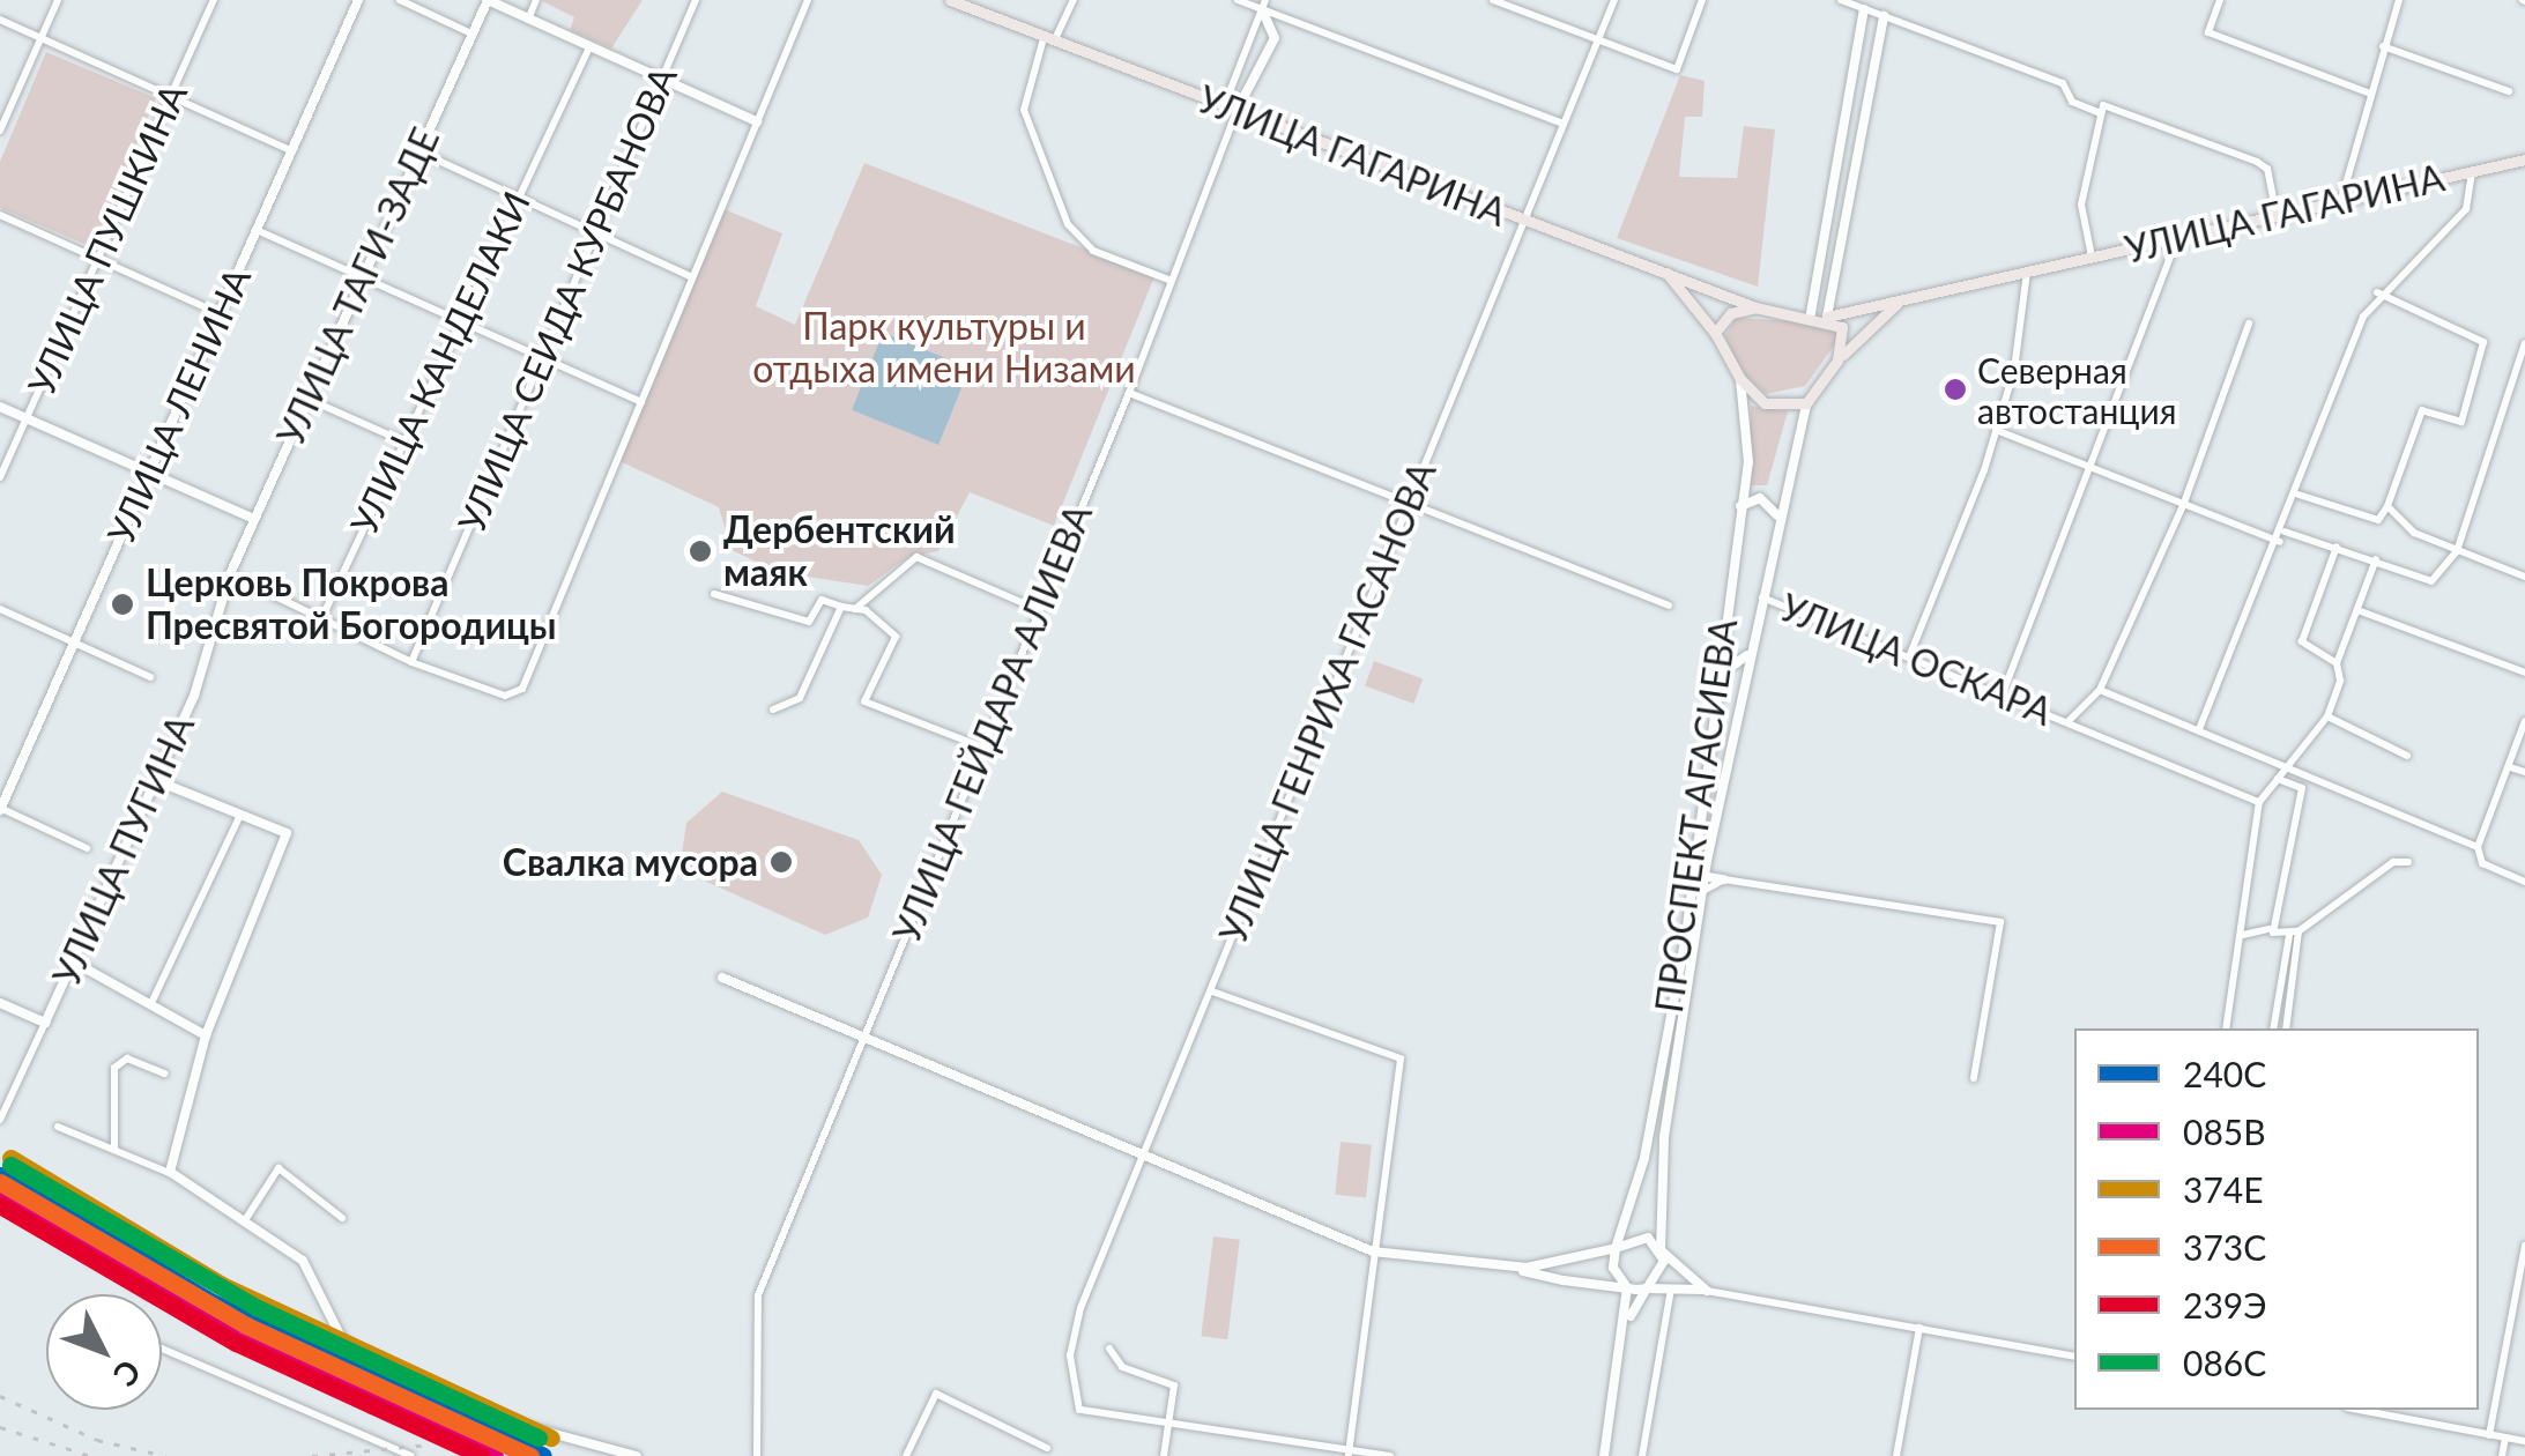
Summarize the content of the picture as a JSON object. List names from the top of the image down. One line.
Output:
{"streets":{"main road":["УЛИЦА ГАГАРИНА"],"street":["УЛИЦА ПУШКИНА","УЛИЦА ТАГИ-ЗАДЕ","УЛИЦА СЕИДА КУРБАНОВА","УЛИЦА КАНДЕЛАКИ","УЛИЦА ЛЕНИНА","УЛИЦА ОСКАРА","УЛИЦА ГЕНРИХА ГАСАНОВА","УЛИЦА ГЕЙДАРА АЛИЕВА","ПРОСПЕКТ АГАСИЕВА","УЛИЦА ПУГИНА"]},"crossings":[["УЛИЦА ГАГАРИНА","УЛИЦА ГЕНРИХА ГАСАНОВА"],["УЛИЦА ГАГАРИНА","УЛИЦА ГЕЙДАРА АЛИЕВА"],["УЛИЦА ГАГАРИНА","ПРОСПЕКТ АГАСИЕВА"],["УЛИЦА ТАГИ-ЗАДЕ","УЛИЦА ПУГИНА"],["УЛИЦА ОСКАРА","ПРОСПЕКТ АГАСИЕВА"]],"parks":["Парк культуры и отдыха имени Низами"],"places":["Северная автостанция","Дербентский маяк","Церковь Покрова Пресвятой Богородицы","Свалка мусора"],"lines":["transit line 374Е","transit line 086С","transit line 240С","transit line 373C","transit line 085В","transit line 239Э"],"legend":["240С","085В","374Е","373C","239Э","086С"],"north":"bottom right"}
